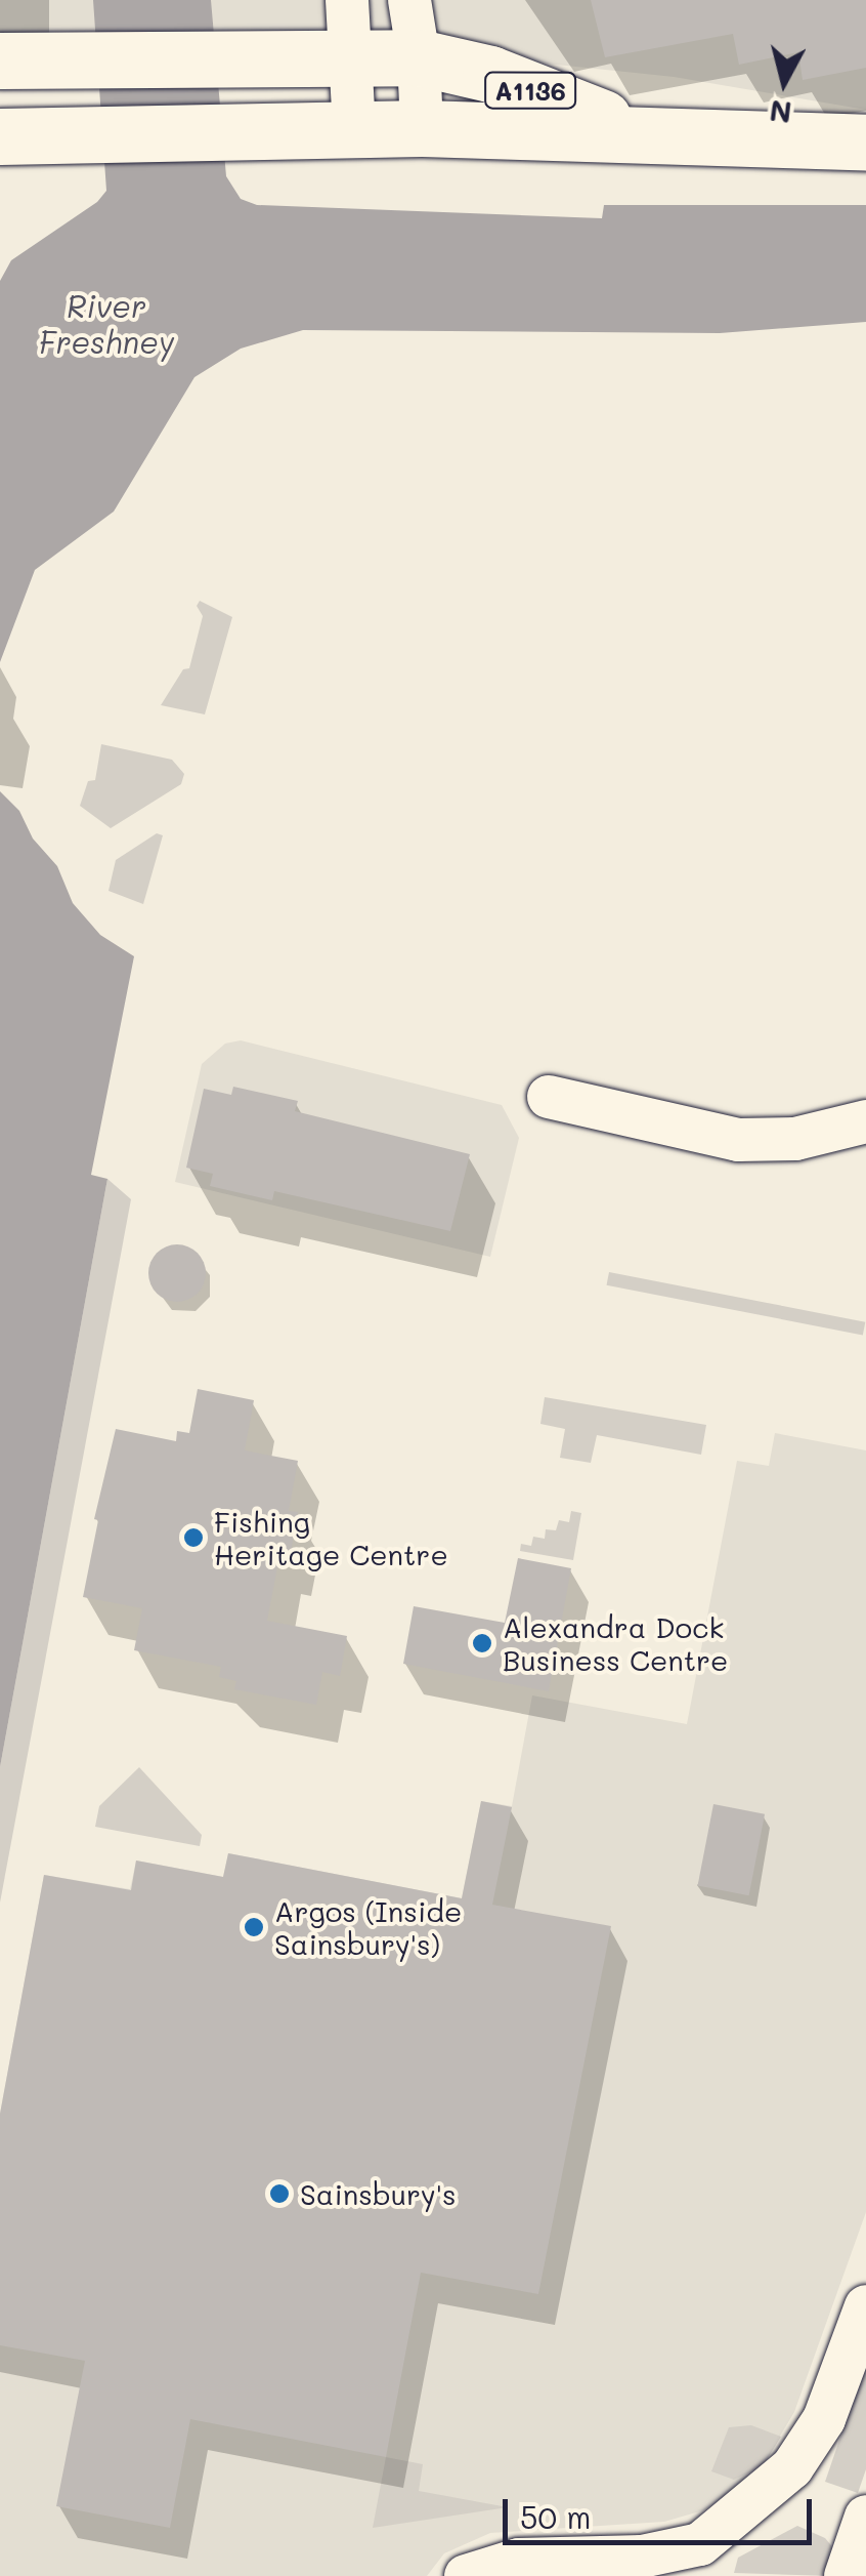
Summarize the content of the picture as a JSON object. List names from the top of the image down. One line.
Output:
{"streets":{"main road":["A1136"]},"water":["River Freshney"],"places":["Fishing Heritage Centre","Alexandra Dock Business Centre","Argos (Inside Sainsbury's)","Sainsbury's"],"scale_bar":"50 m","north":"bottom"}
